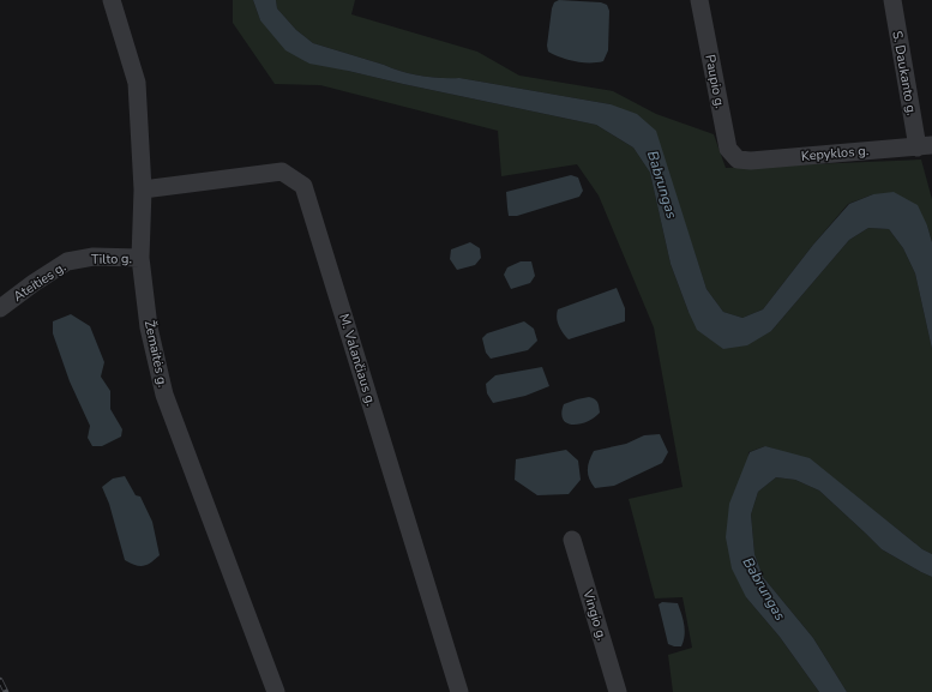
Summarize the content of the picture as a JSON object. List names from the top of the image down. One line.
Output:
{"streets":{"street":["S. Daukanto g.","Paupio g.","Kepyklos g.","Tilto g.","Ateities g.","Žemaitės g.","M. Valančiaus g.","Vingio g."]},"crossings":[["S. Daukanto g.","Kepyklos g."],["Paupio g.","Kepyklos g."],["Tilto g.","Ateities g."],["Tilto g.","Žemaitės g."],["Žemaitės g.","M. Valančiaus g."]],"water":["Babrungas"]}
